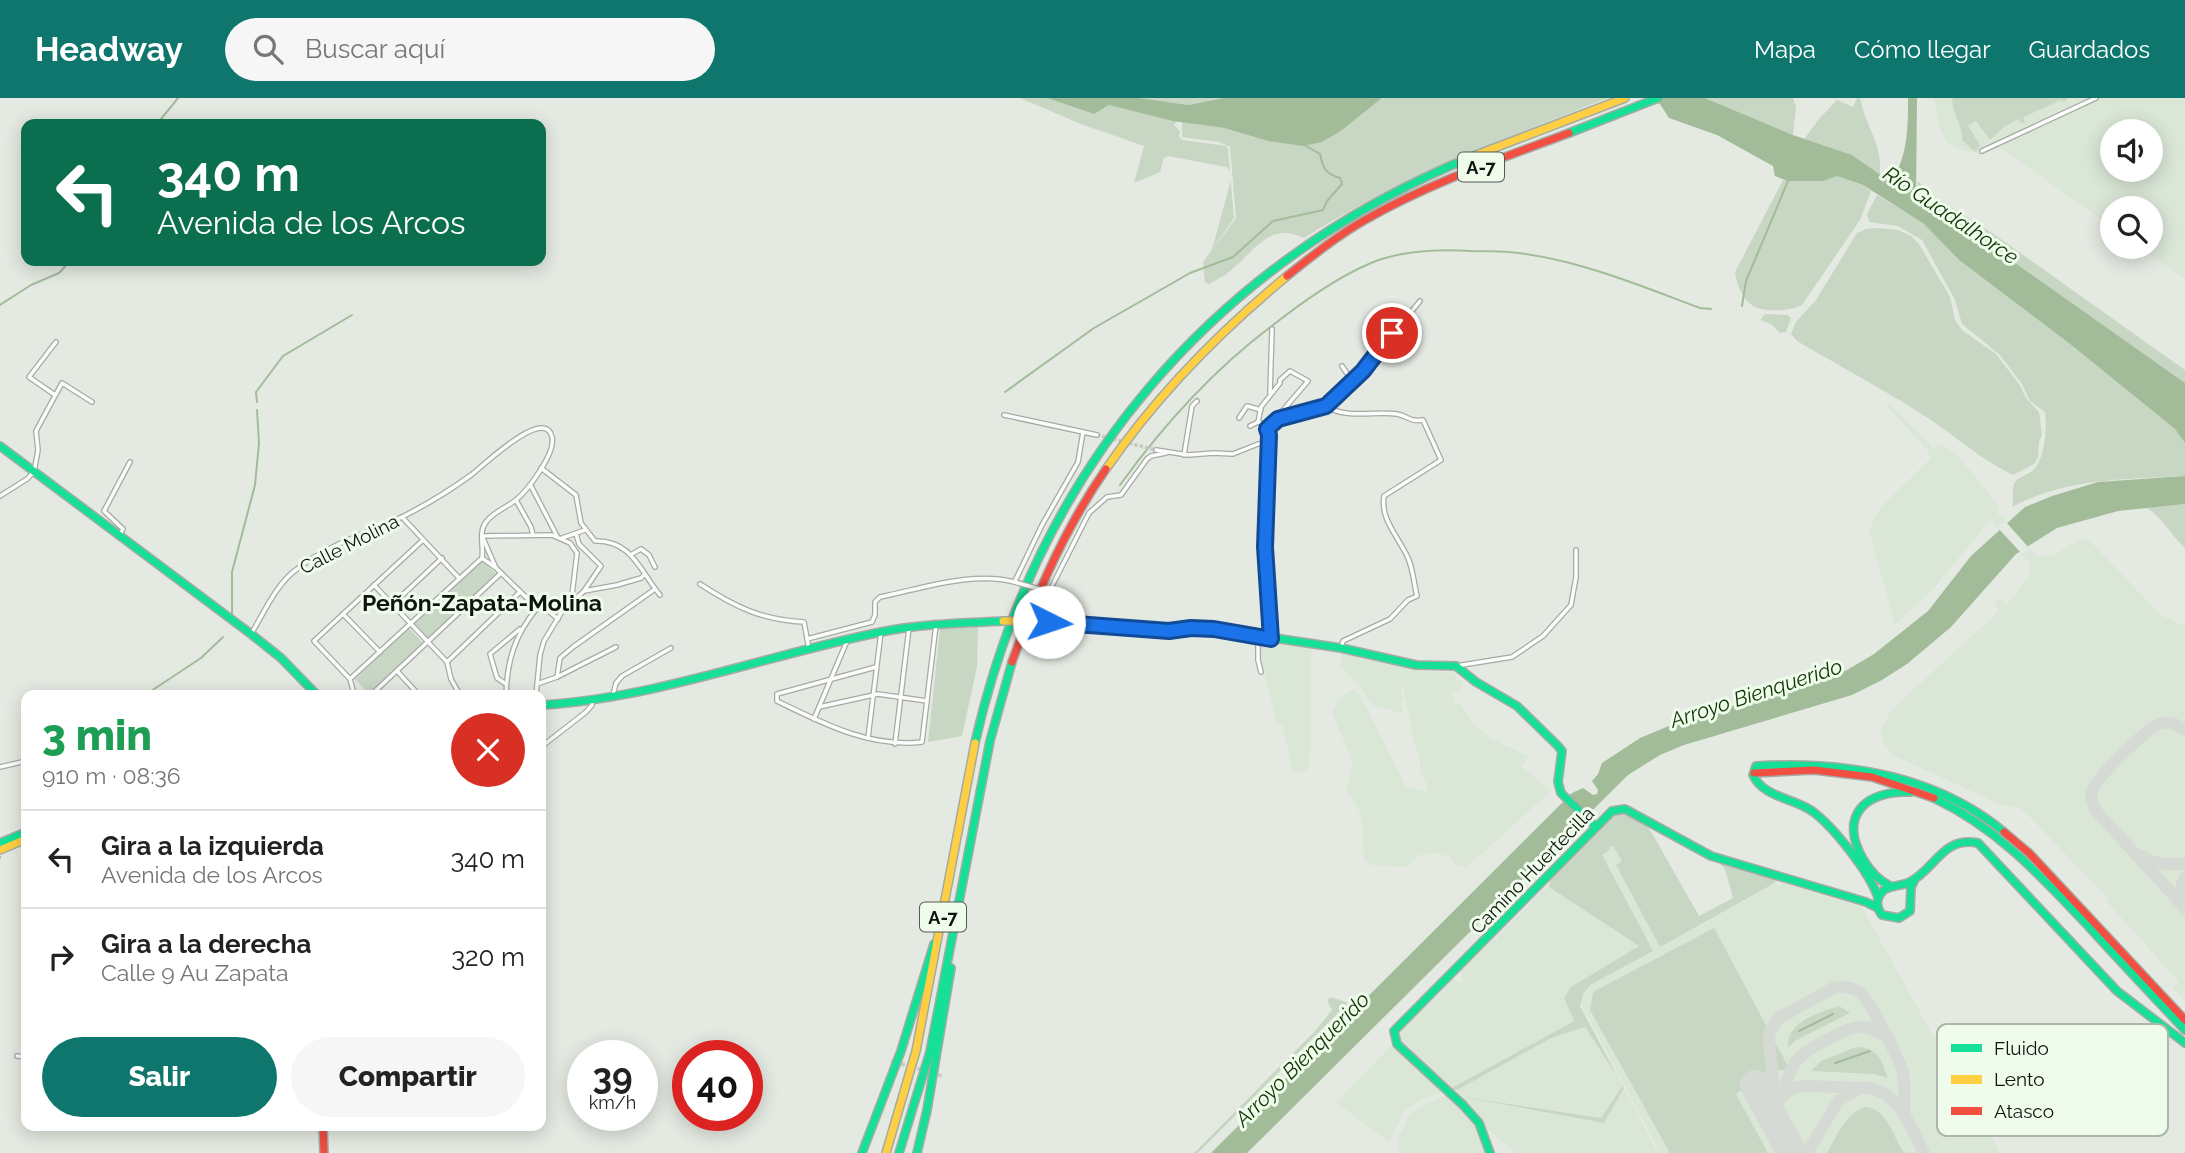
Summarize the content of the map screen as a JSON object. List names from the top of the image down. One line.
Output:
{"streets":{"main road":["A-7","Camino Huertecilla"],"street":["Calle Molina"]},"districts":["Peñón-Zapata-Molina"],"water":["Río Guadalhorce","Arroyo Bienquerido"],"legend":["Fluido","Lento","Atasco"],"page":{"header":"Headway","search":"Buscar aquí","nav":["Mapa","Cómo llegar","Guardados"],"turn":["340 m","Avenida de los Arcos"],"heading":["3 min","910 m · 08:36"],"list":[{"name":"Gira a la izquierda","note":"Avenida de los Arcos","value":"340 m"},{"name":"Gira a la derecha","note":"Calle 9 Au Zapata","value":"320 m"}],"buttons":["Salir","Compartir"],"speed":"39 km/h","limit":"40"}}
